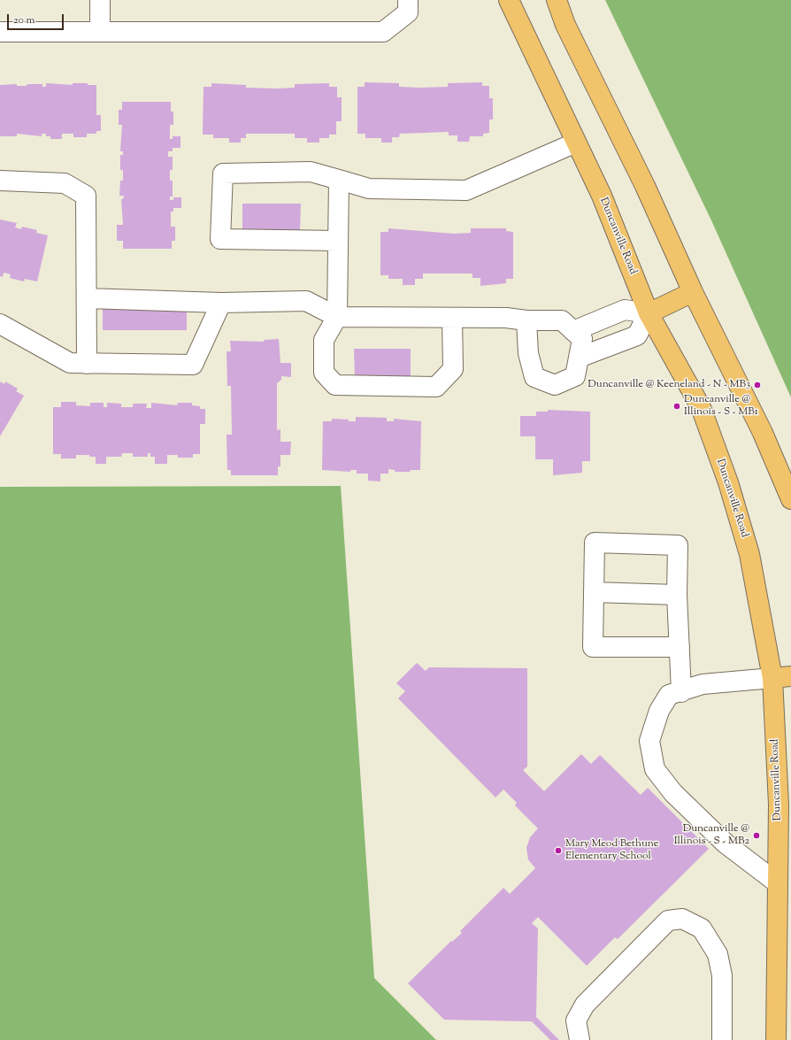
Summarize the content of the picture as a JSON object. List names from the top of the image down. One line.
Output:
{"streets":{"main road":["Duncanville Road"]},"places":["Duncanville @ Keeneland - N - MB3","Duncanville @ Illinois - S - MB1","Duncanville @ Illinois - S - MB2","Mary Meod Bethune Elementary School"],"scale_bar":"20 m"}
